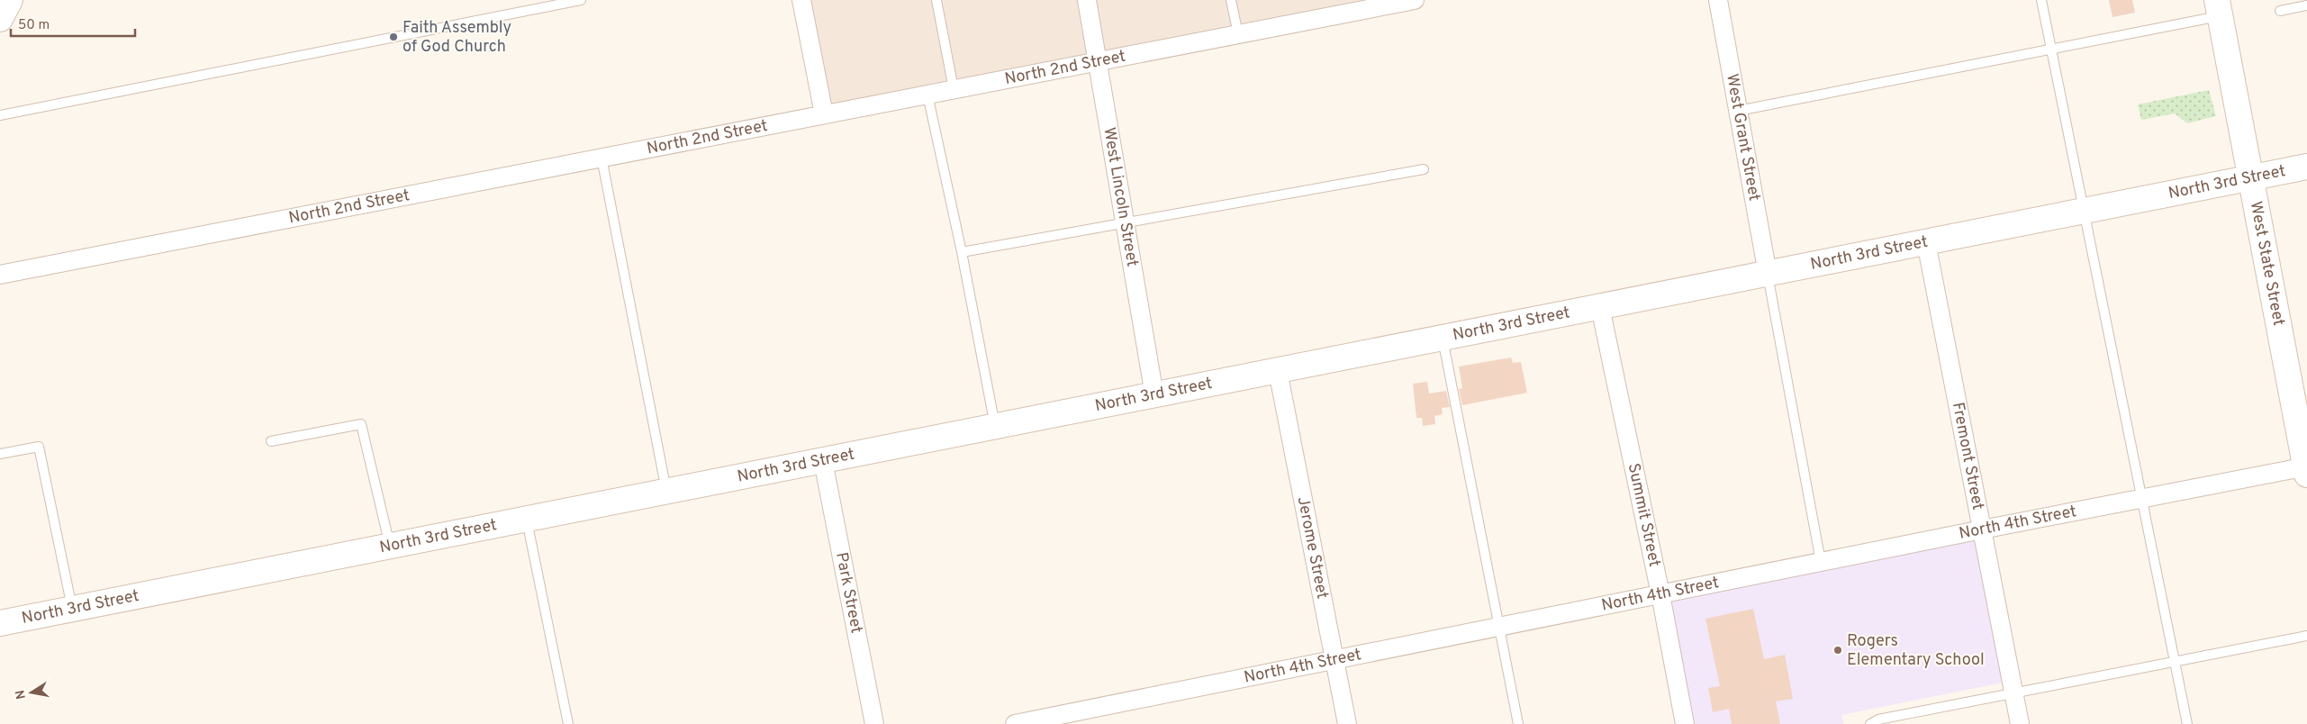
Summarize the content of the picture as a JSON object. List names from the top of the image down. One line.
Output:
{"streets":{"street":["North 2nd Street","West Grant Street","North 3rd Street","West Lincoln Street","West State Street","Fremont Street","Summit Street","North 4th Street","Jerome Street","Park Street"]},"crossings":[["North 2nd Street","West Lincoln Street"],["West Grant Street","North 3rd Street"],["North 3rd Street","West Lincoln Street"],["North 3rd Street","West State Street"],["North 3rd Street","Fremont Street"],["North 3rd Street","Summit Street"],["North 3rd Street","Jerome Street"],["North 3rd Street","Park Street"],["West State Street","North 4th Street"],["Fremont Street","North 4th Street"],["Summit Street","North 4th Street"],["North 4th Street","Jerome Street"]],"places":["Faith Assembly of God Church","Rogers Elementary School"],"scale_bar":"50 m","north":"left"}
